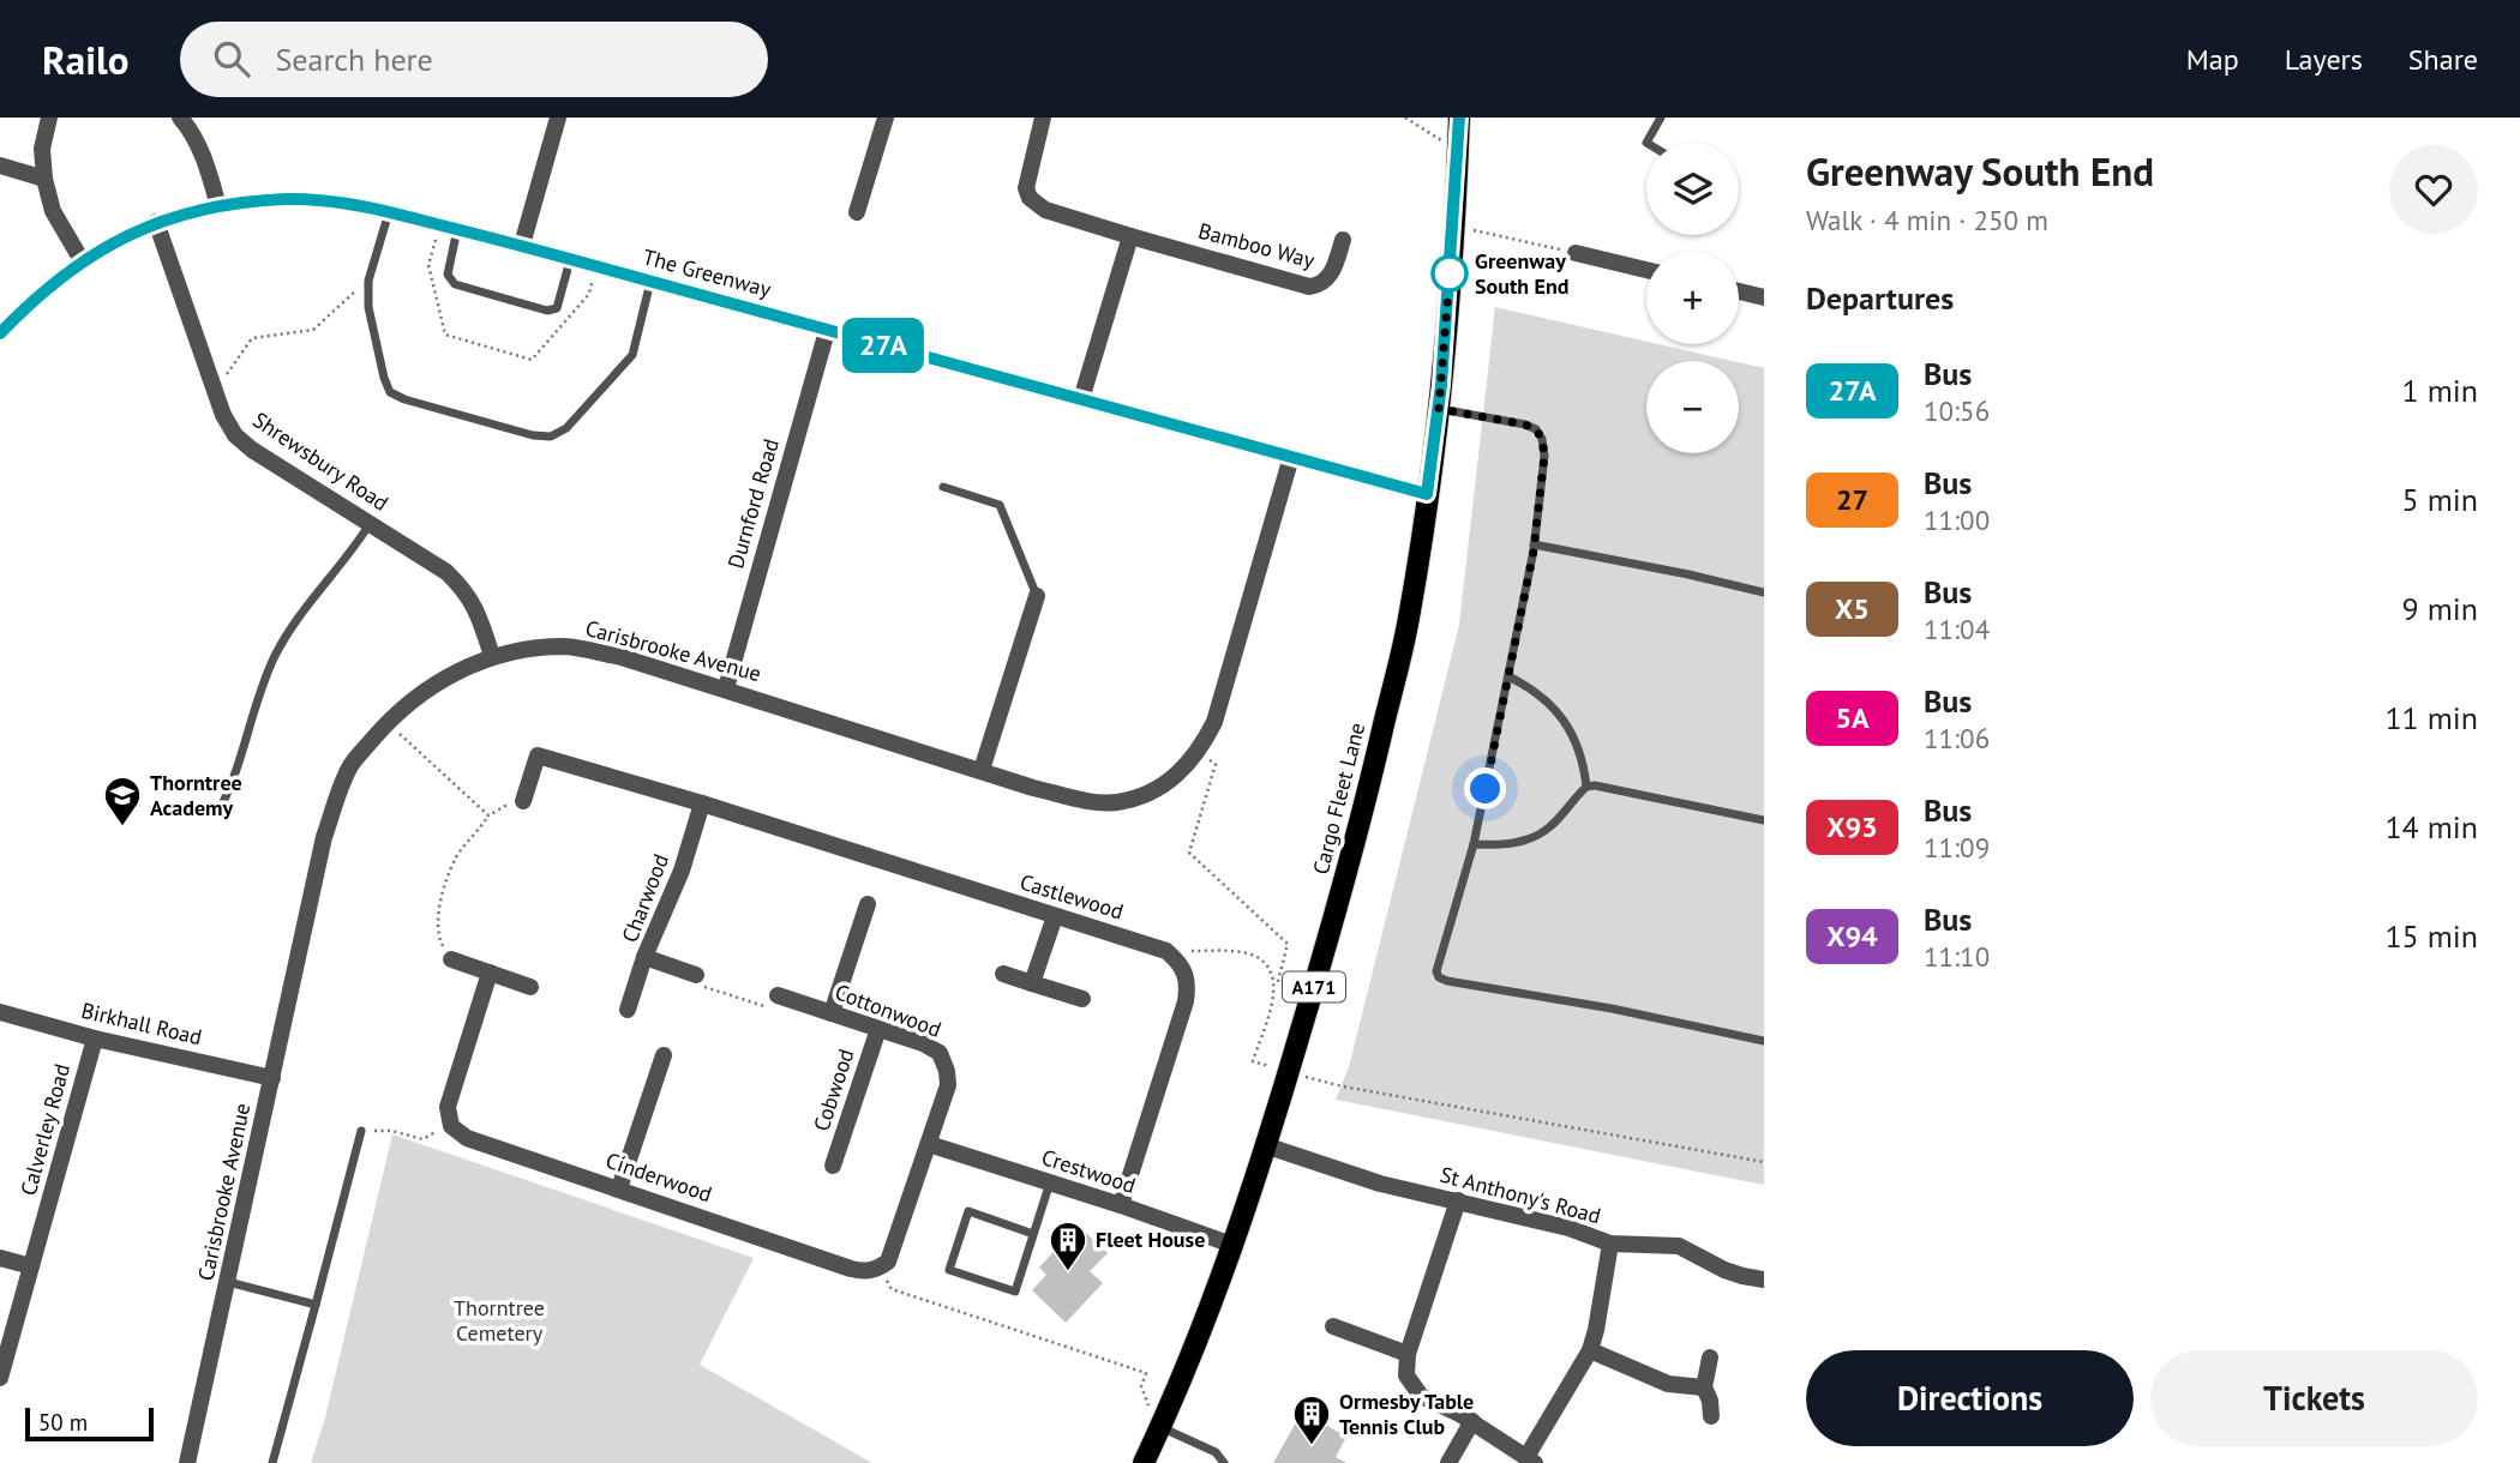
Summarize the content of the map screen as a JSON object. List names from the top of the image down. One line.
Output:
{"streets":{"main road":["Cargo Fleet Lane","A171"],"street":["Bamboo Way","The Greenway","Shrewsbury Road","Durnford Road","Carisbrooke Avenue","Castlewood","Charwood","Cottonwood","Birkhall Road","Cobwood","Calverley Road","Crestwood","Cinderwood","St Anthony's Road"]},"crossings":[["The Greenway","Shrewsbury Road"],["The Greenway","Durnford Road"],["The Greenway","Carisbrooke Avenue"],["The Greenway","Cargo Fleet Lane"],["Shrewsbury Road","Carisbrooke Avenue"],["Durnford Road","Carisbrooke Avenue"],["Carisbrooke Avenue","Birkhall Road"],["Cargo Fleet Lane","Crestwood"],["Cargo Fleet Lane","St Anthony's Road"],["Castlewood","Charwood"],["Cottonwood","Cobwood"],["Cottonwood","Crestwood"],["Birkhall Road","Calverley Road"]],"parks":["Thorntree Cemetery"],"places":{"other":["Greenway South End"],"school or university":["Thorntree Academy"],"building":["Fleet House","Ormesby Table Tennis Club"]},"lines":["bus line 27A"],"scale_bar":"50 m","page":{"header":"Railo","search":"Search here","nav":["Map","Layers","Share"],"on_map":"27A","heading":[["Greenway South End","Walk · 4 min · 250 m"],"Departures"],"map_buttons":["+","−"],"list":[{"mark":"27A","name":"Bus","note":"10:56","value":"1 min"},{"mark":"27","name":"Bus","note":"11:00","value":"5 min"},{"mark":"X5","name":"Bus","note":"11:04","value":"9 min"},{"mark":"5A","name":"Bus","note":"11:06","value":"11 min"},{"mark":"X93","name":"Bus","note":"11:09","value":"14 min"},{"mark":"X94","name":"Bus","note":"11:10","value":"15 min"}],"buttons":["Directions","Tickets"],"scale":"50 m"}}
